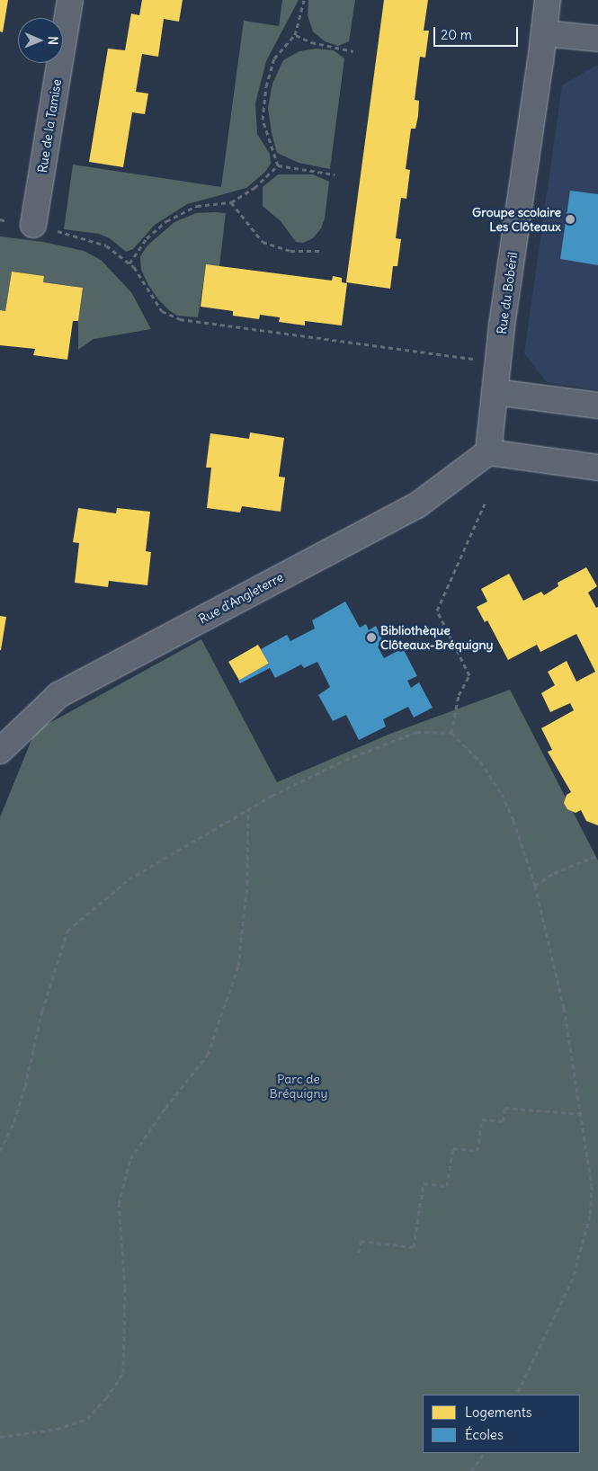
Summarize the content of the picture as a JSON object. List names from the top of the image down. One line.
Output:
{"streets":{"street":["Rue de la Tamise","Rue du Bobéril","Rue d'Angleterre"]},"crossings":[["Rue du Bobéril","Rue d'Angleterre"]],"parks":["Parc de Bréquigny"],"places":["Groupe scolaire Les Clôteaux","Bibliothèque Clôteaux-Bréquigny"],"legend":["Logements","Écoles"],"scale_bar":"20 m","north":"right"}
